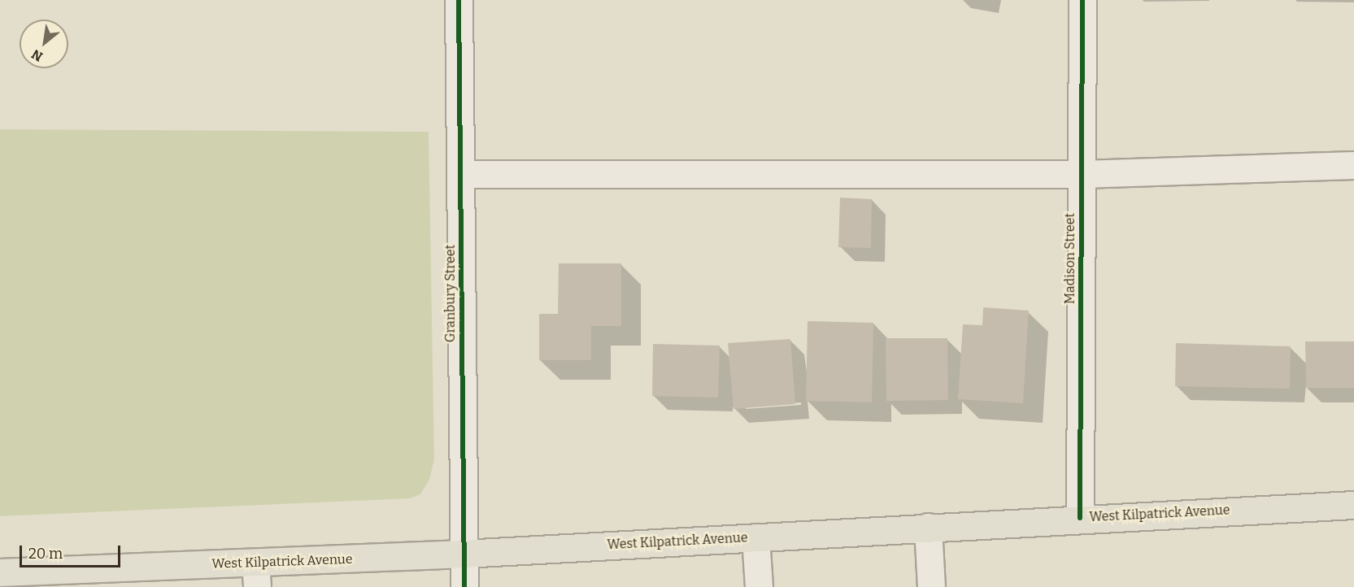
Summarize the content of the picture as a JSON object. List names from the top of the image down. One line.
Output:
{"streets":{"main road":["West Kilpatrick Avenue"],"street":["Madison Street","Granbury Street"]},"crossings":[["Madison Street","West Kilpatrick Avenue"],["Granbury Street","West Kilpatrick Avenue"]],"scale_bar":"20 m","north":"bottom left"}
